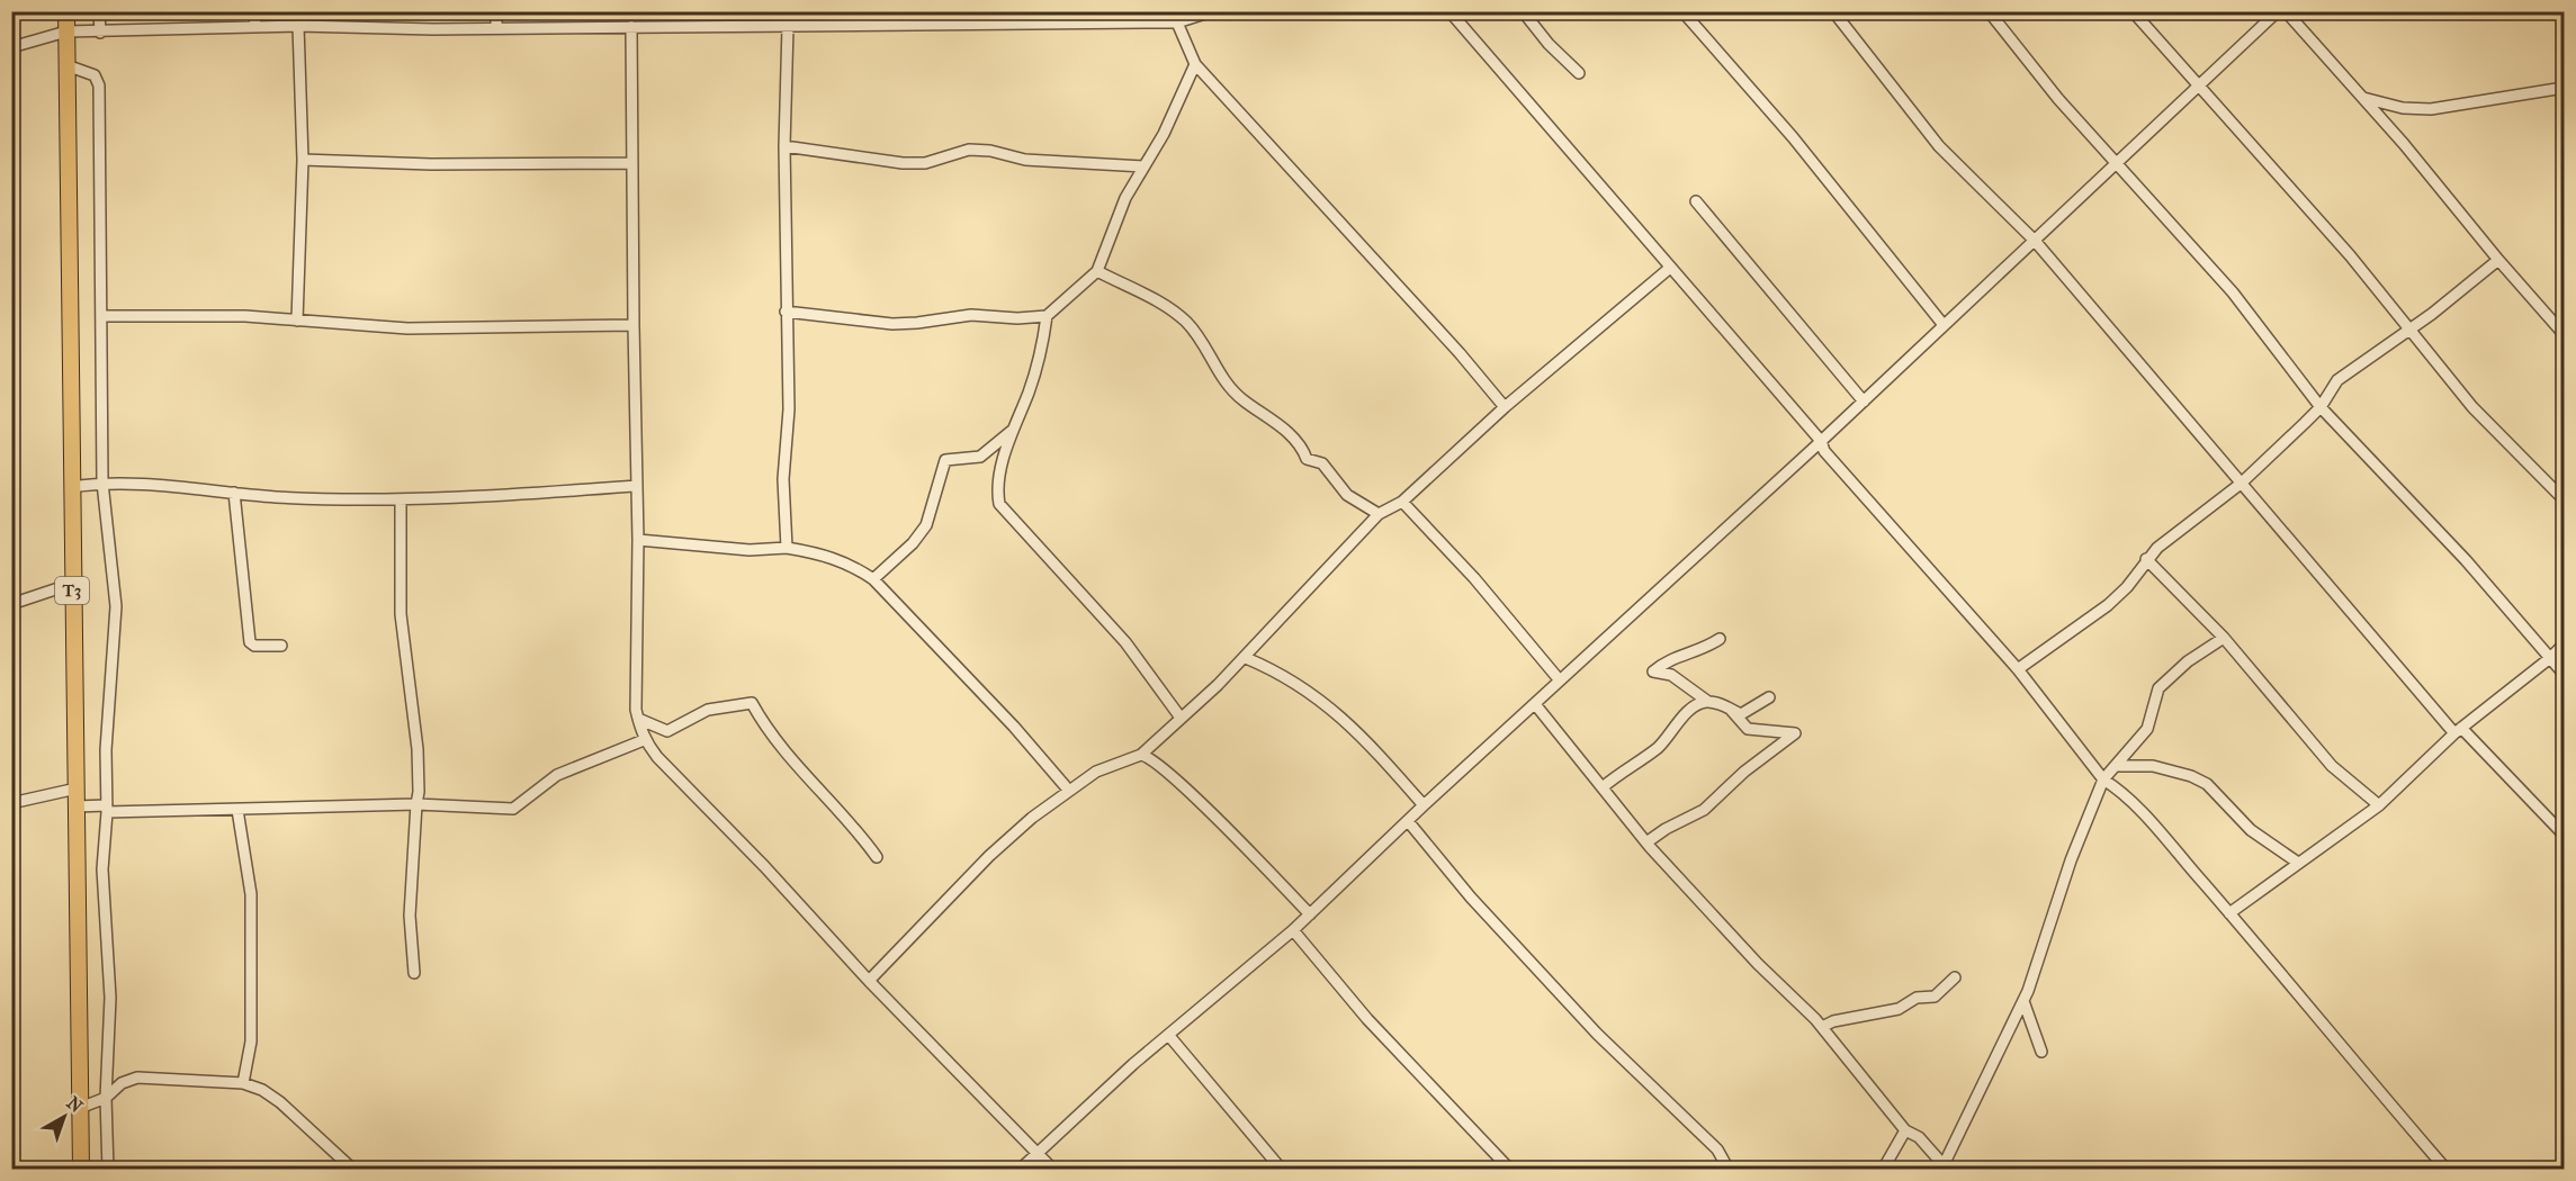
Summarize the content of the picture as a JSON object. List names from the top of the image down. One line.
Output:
{"streets":{"highway":["T3"]},"north":"top right"}
